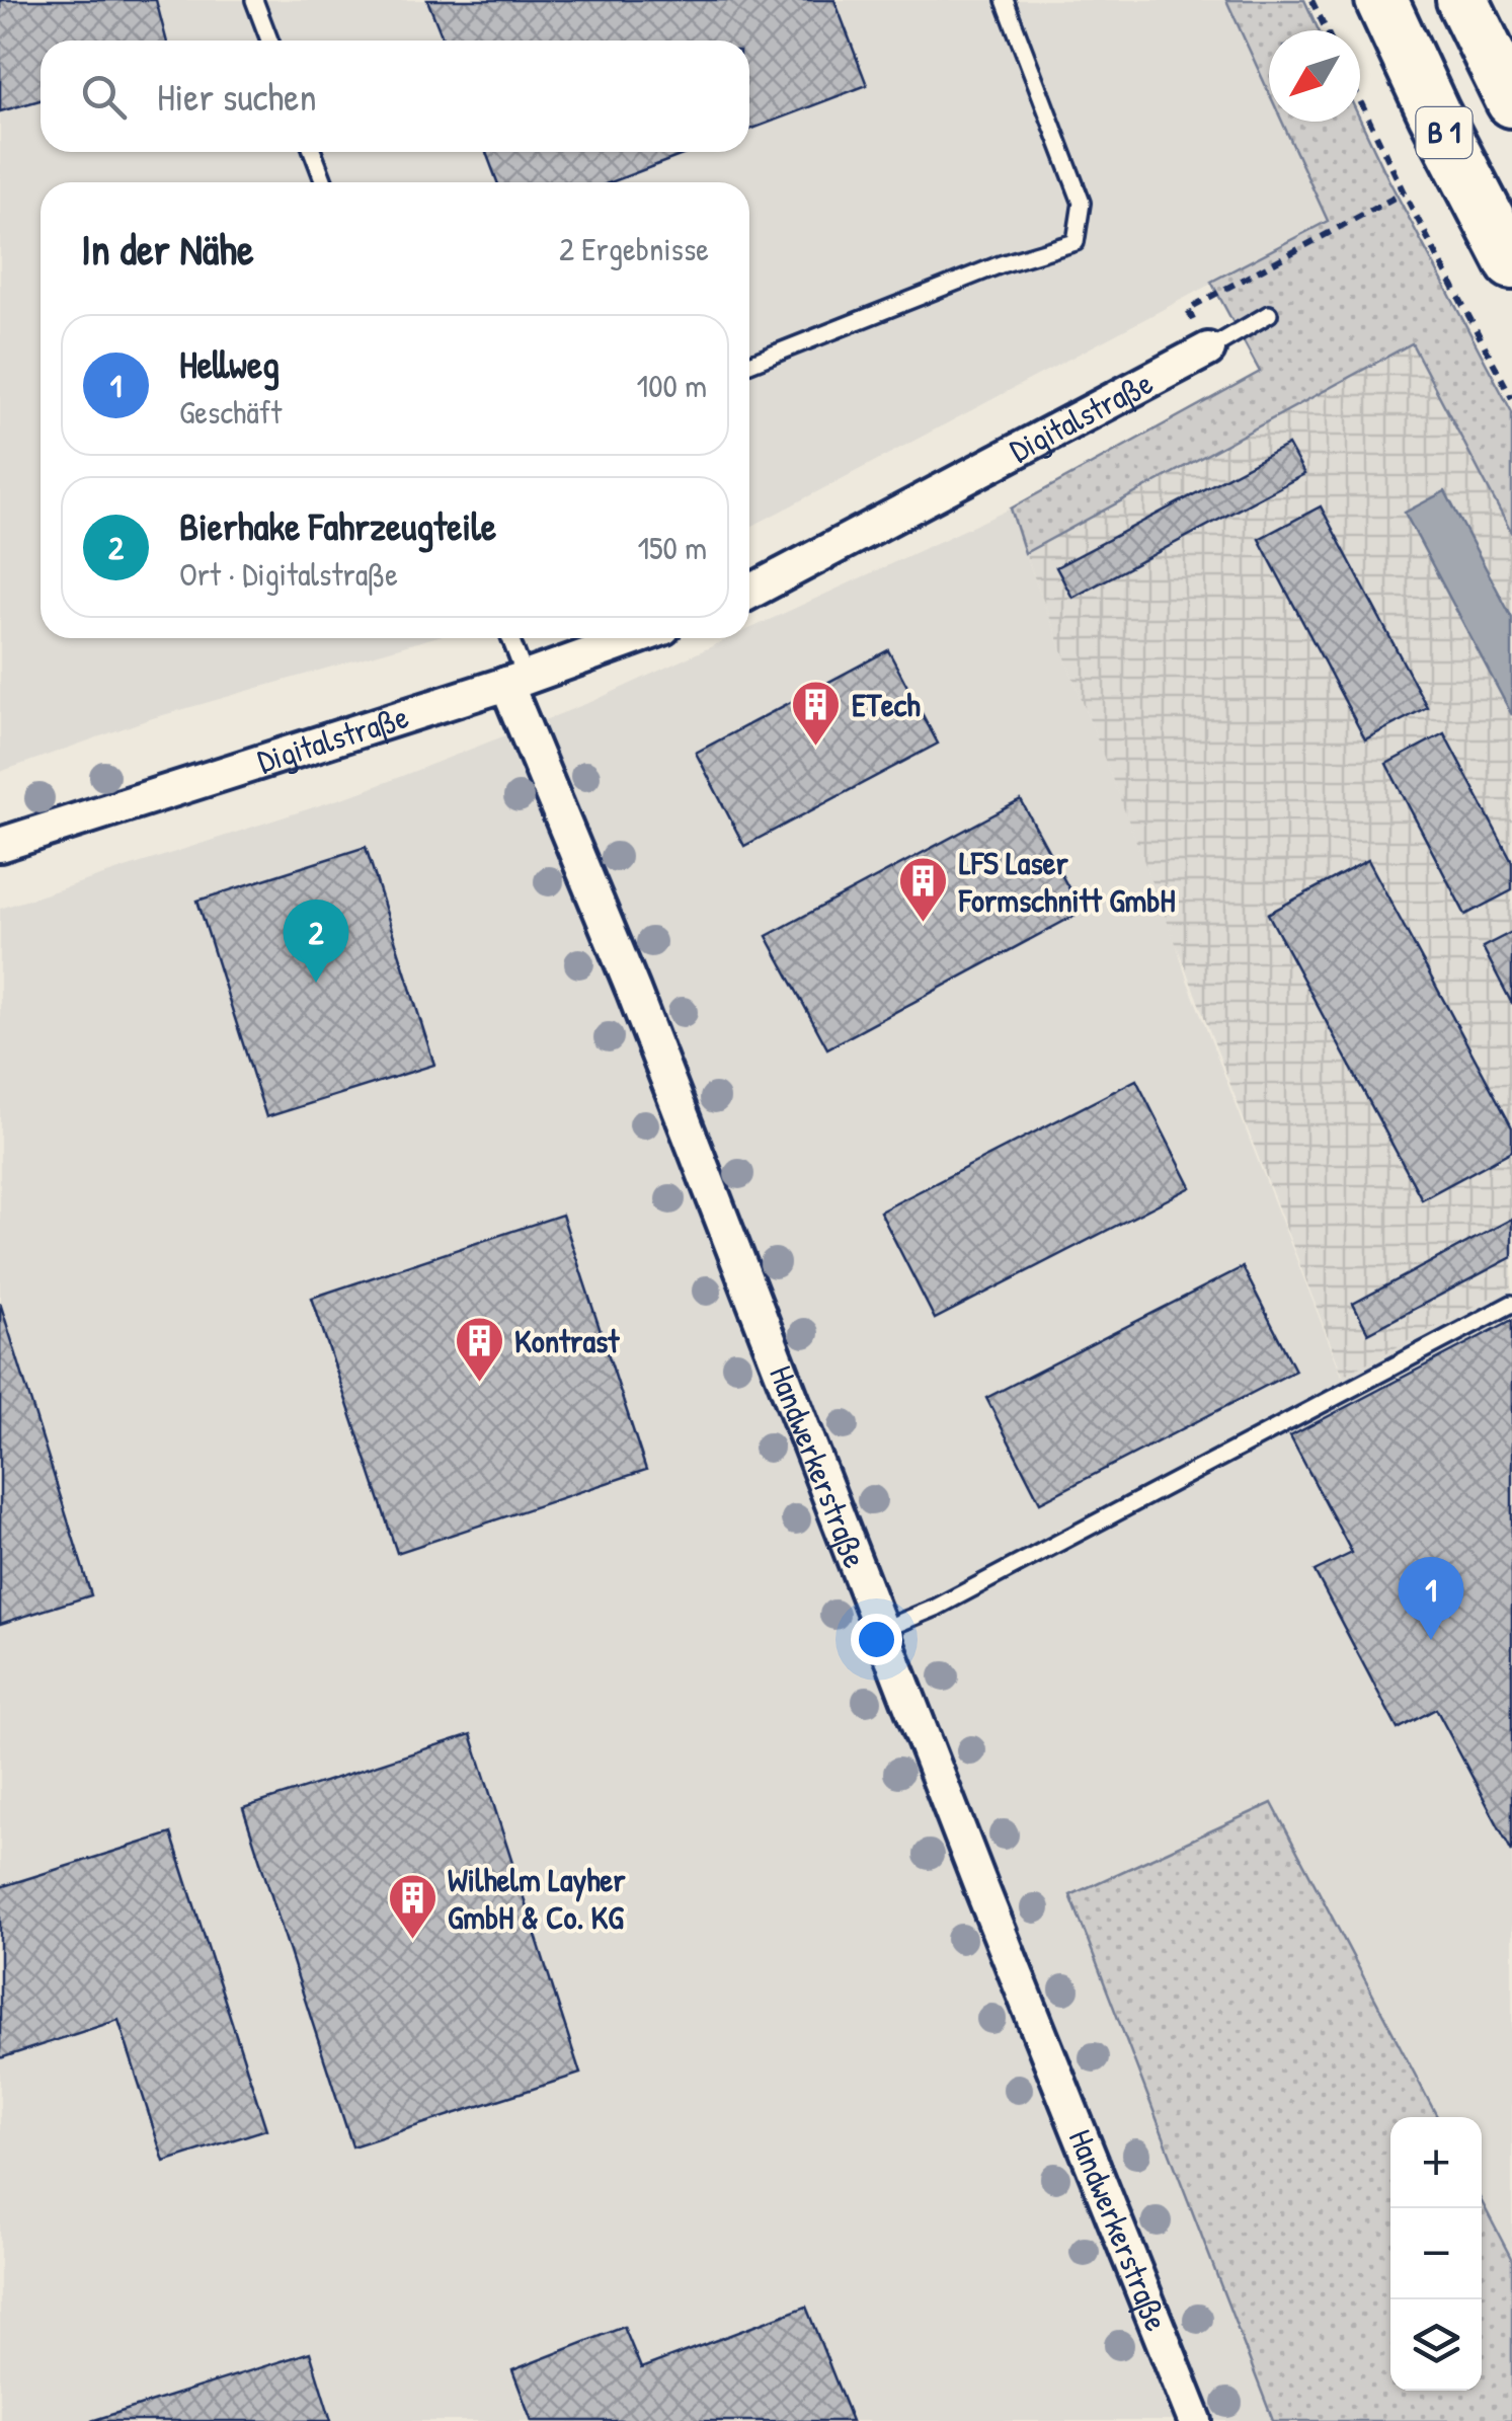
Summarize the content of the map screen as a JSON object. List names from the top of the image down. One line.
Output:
{"streets":{"main road":["B 1"],"street":["Digitalstraße","Handwerkerstraße"]},"crossings":[["Digitalstraße","Handwerkerstraße"]],"places":{"building":["ETech","LFS Laser Formschnitt GmbH","Kontrast","Wilhelm Layher GmbH & Co. KG"]},"north":"bottom left","page":{"search":"Hier suchen","heading":["In der Nähe","2 Ergebnisse"],"list":[{"mark":"1","name":"Hellweg","note":"Geschäft","value":"100 m"},{"mark":"2","name":"Bierhake Fahrzeugteile","note":"Ort · Digitalstraße","value":"150 m"}],"pins":["2","1"],"map_buttons":["+","−"]}}
